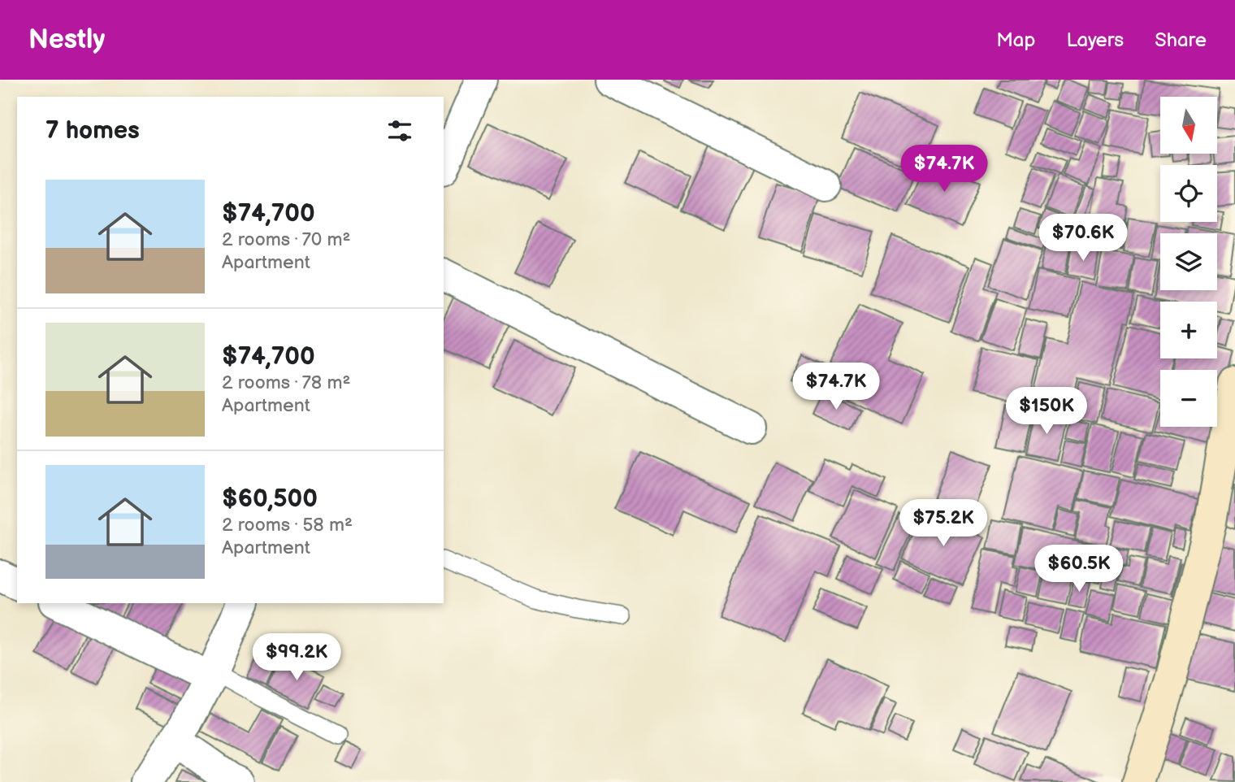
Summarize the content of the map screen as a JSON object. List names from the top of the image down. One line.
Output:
{"north":"bottom","page":{"header":"Nestly","nav":["Map","Layers","Share"],"map_buttons":["+","−"],"heading":"7 homes","price":["$74.7K","$70.6K","$74.7K","$150K","$75.2K","$60.5K","$99.2K"],"list":[{"name":"$74,700","note":"2 rooms · 70 m² · Apartment"},{"name":"$74,700","note":"2 rooms · 78 m² · Apartment"},{"name":"$60,500","note":"2 rooms · 58 m² · Apartment"}]}}
